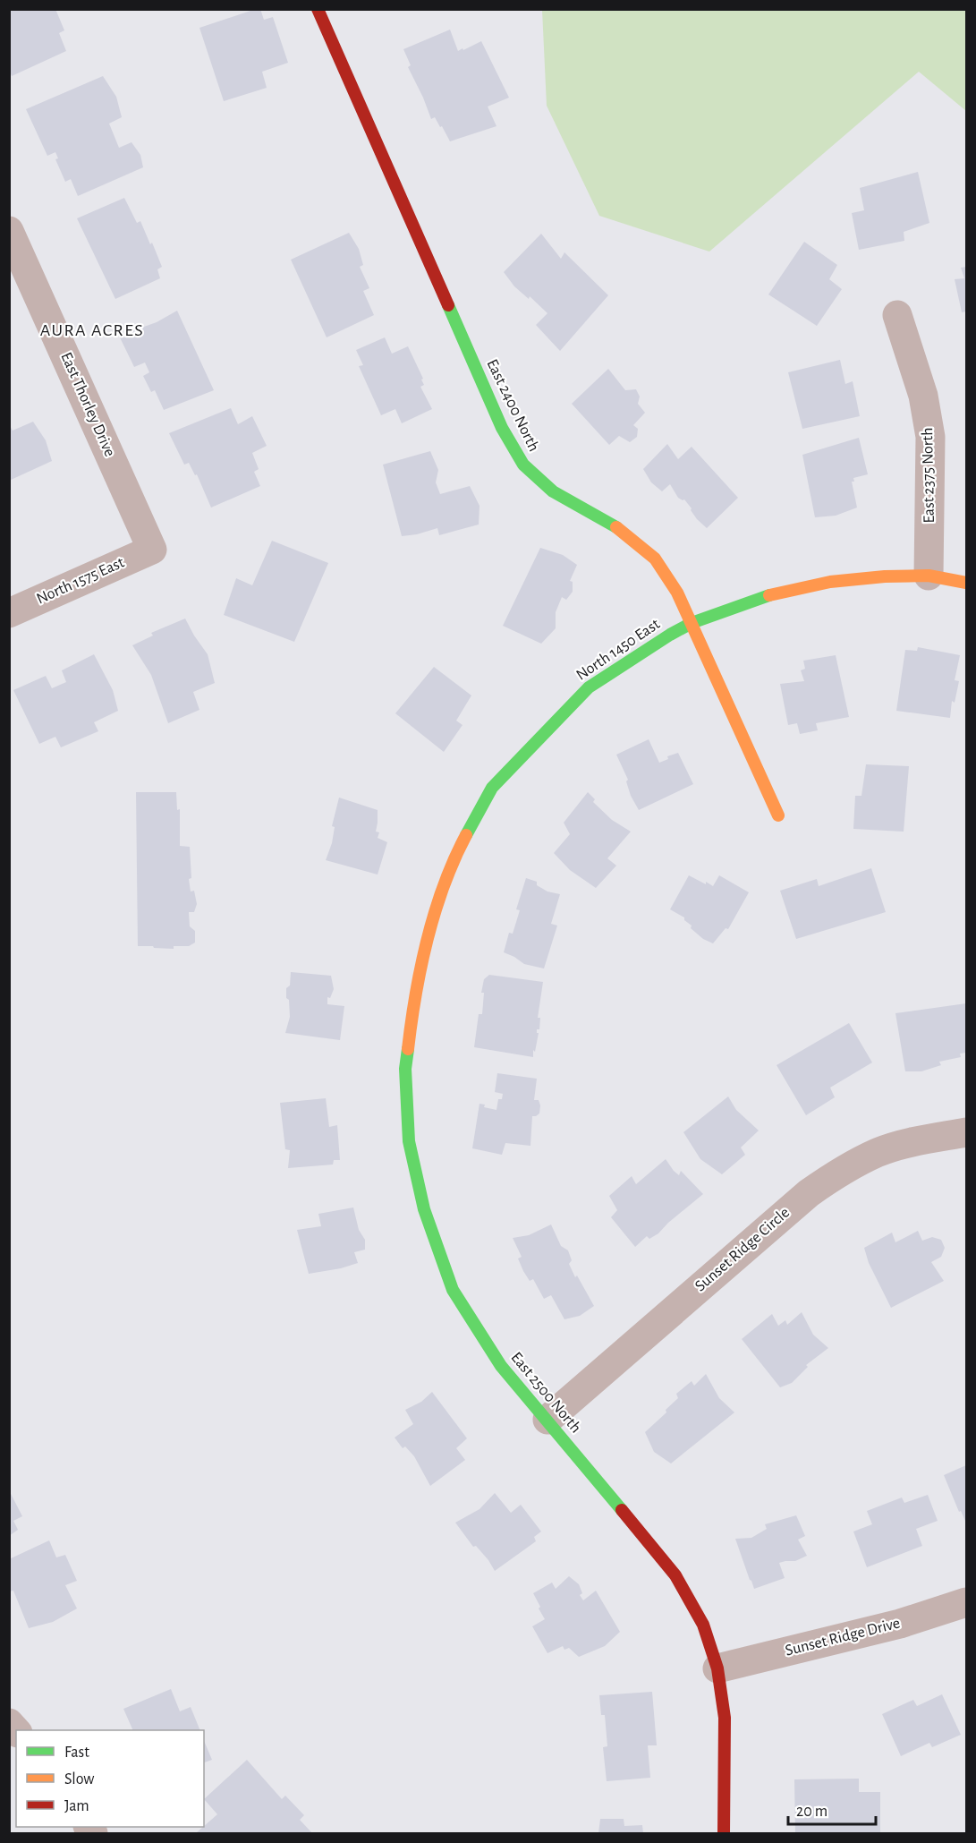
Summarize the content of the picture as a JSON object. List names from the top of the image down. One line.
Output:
{"streets":{"street":["East Thorley Drive","East 2400 North","East 2375 North","North 1575 East","North 1450 East","Sunset Ridge Circle","East 2500 North","Sunset Ridge Drive"]},"crossings":[["East Thorley Drive","North 1575 East"],["East 2400 North","North 1450 East"],["East 2375 North","North 1450 East"],["North 1450 East","East 2500 North"],["Sunset Ridge Circle","East 2500 North"],["East 2500 North","Sunset Ridge Drive"]],"districts":["AURA ACRES"],"legend":["Fast","Slow","Jam"],"scale_bar":"20 m"}
